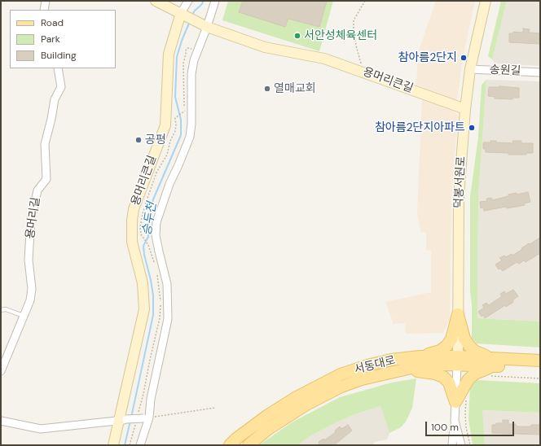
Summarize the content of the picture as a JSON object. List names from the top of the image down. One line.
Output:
{"streets":{"main road":["서동대로"],"street":["송원길","용머리큰길","덕봉서원로","용머리길"]},"crossings":[["송원길","덕봉서원로"],["용머리큰길","덕봉서원로"],["덕봉서원로","서동대로"]],"water":["승두천"],"places":["서안성체육센터","참아름2단지","열매교회","참아름2단지아파트","공평"],"legend":["Road","Park","Building"],"scale_bar":"100 m"}
